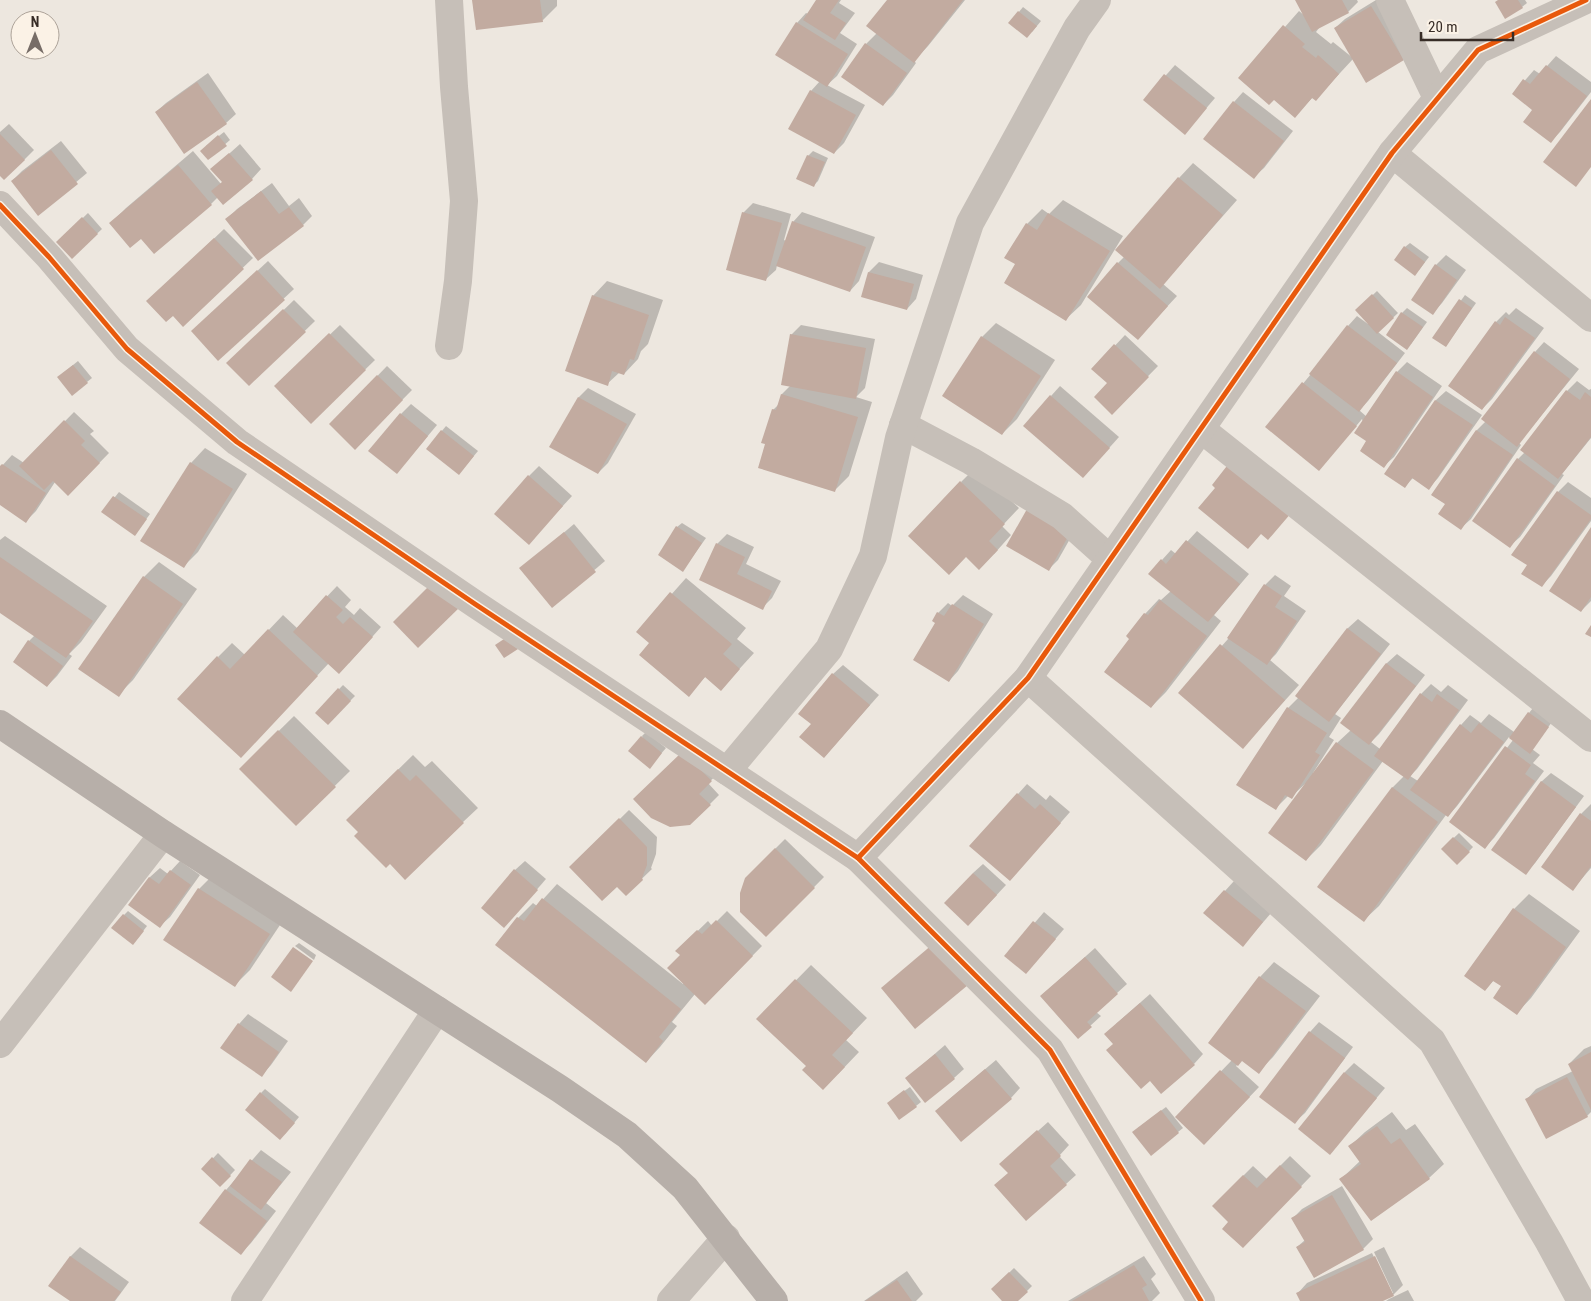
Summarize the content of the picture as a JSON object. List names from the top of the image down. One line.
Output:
{"scale_bar":"20 m","north":"top"}
